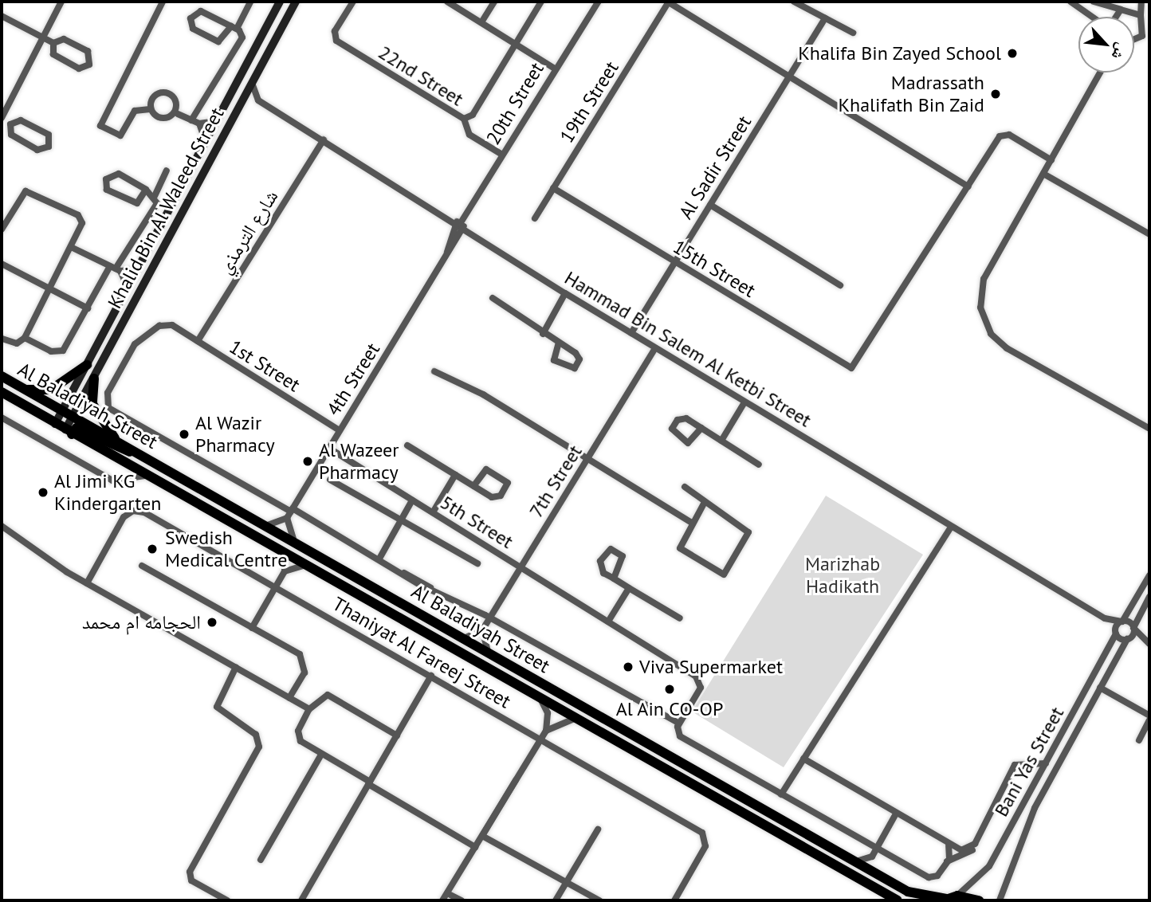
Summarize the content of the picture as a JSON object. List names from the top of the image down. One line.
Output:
{"streets":{"main road":["Al Baladiyah Street"],"street":["22nd Street","19th Street","20th Street","Al Sadir Street","Khalid Bin Al Waleed Street","شارع الترمذي","15th Street","Hammad Bin Salem Al Ketbi Street","1st Street","4th Street","7th Street","5th Street","Thaniyat Al Fareej Street","Bani Yas Street"]},"crossings":[["19th Street","15th Street"],["20th Street","Hammad Bin Salem Al Ketbi Street"],["20th Street","4th Street"],["Al Sadir Street","15th Street"],["Al Sadir Street","Hammad Bin Salem Al Ketbi Street"],["Khalid Bin Al Waleed Street","Al Baladiyah Street"],["شارع الترمذي","Hammad Bin Salem Al Ketbi Street"],["شارع الترمذي","1st Street"],["Hammad Bin Salem Al Ketbi Street","4th Street"],["Hammad Bin Salem Al Ketbi Street","7th Street"],["Hammad Bin Salem Al Ketbi Street","Bani Yas Street"],["1st Street","4th Street"],["4th Street","5th Street"],["Al Baladiyah Street","Bani Yas Street"],["7th Street","5th Street"]],"parks":["Marizhab Hadikath"],"places":["Khalifa Bin Zayed School","Madrassath Khalifath Bin Zaid","Al Wazir Pharmacy","Al Wazeer Pharmacy","Al Jimi KG Kindergarten","Swedish Medical Centre","الحجامه ام محمد","Viva Supermarket","Al Ain CO-OP"],"north":"bottom right"}
